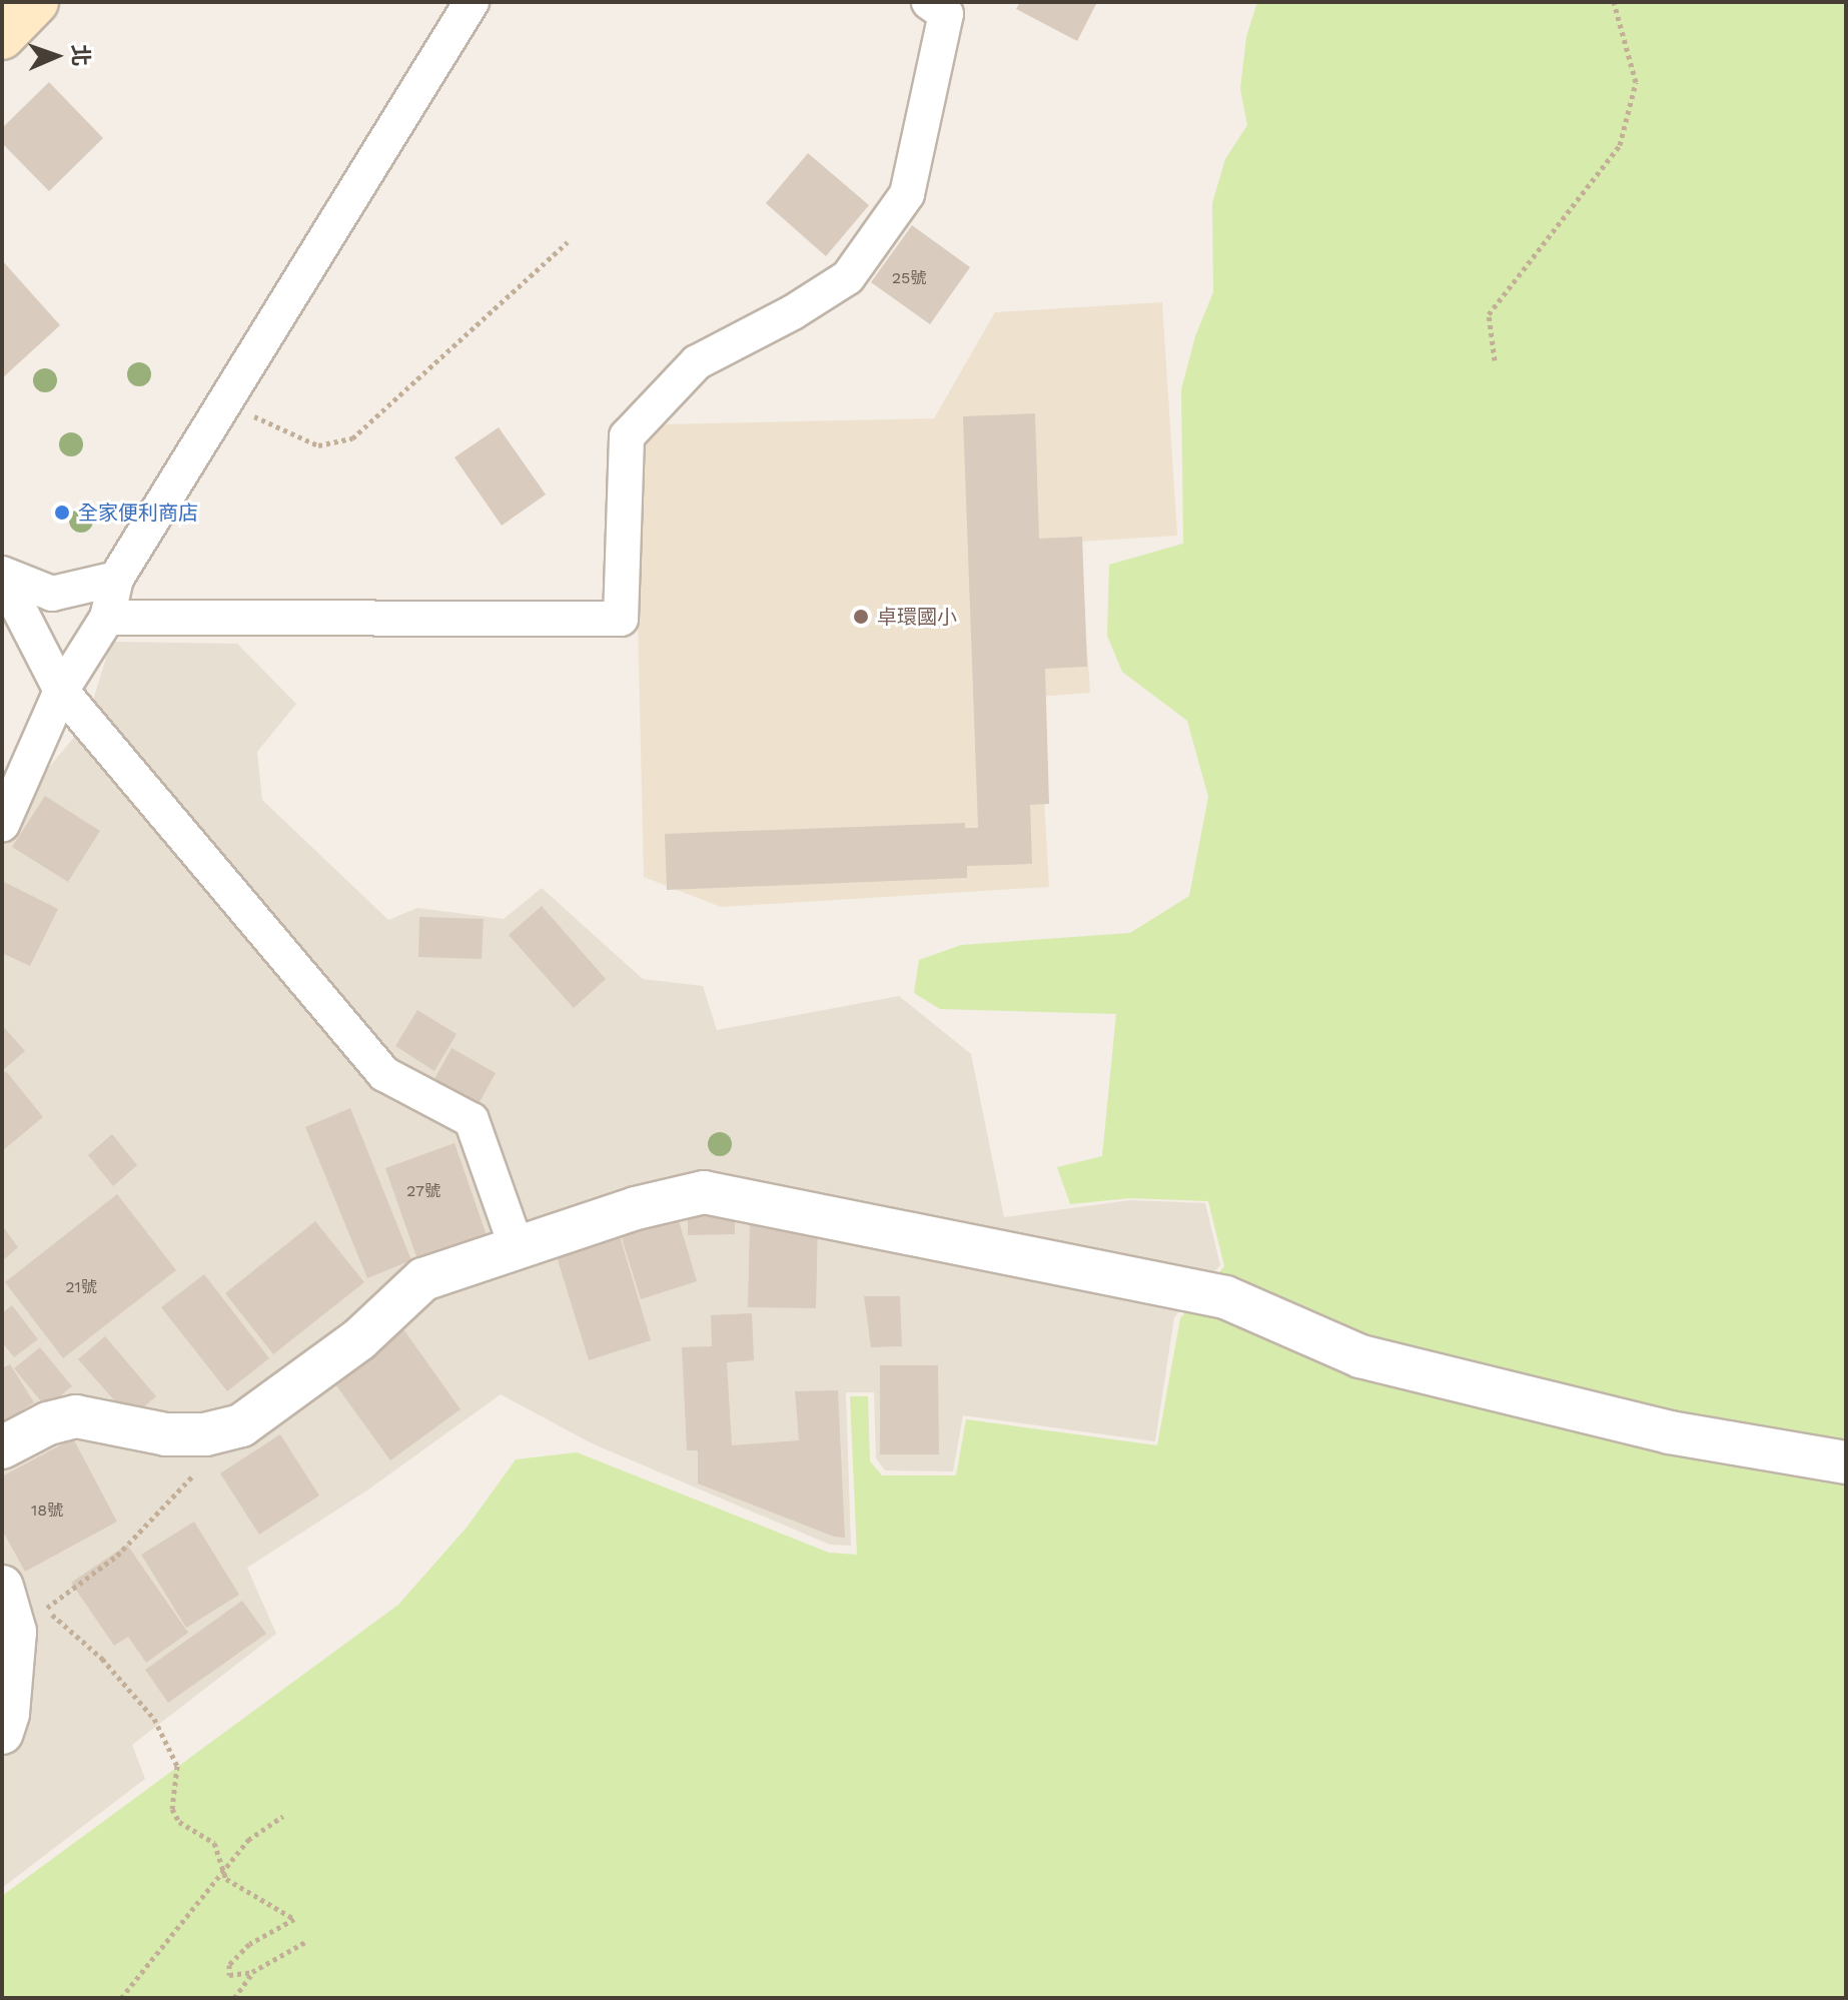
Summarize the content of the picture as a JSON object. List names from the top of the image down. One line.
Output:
{"places":["全家便利商店","卓環國小"],"house_numbers":["25號","27號","21號","18號"],"north":"right"}
